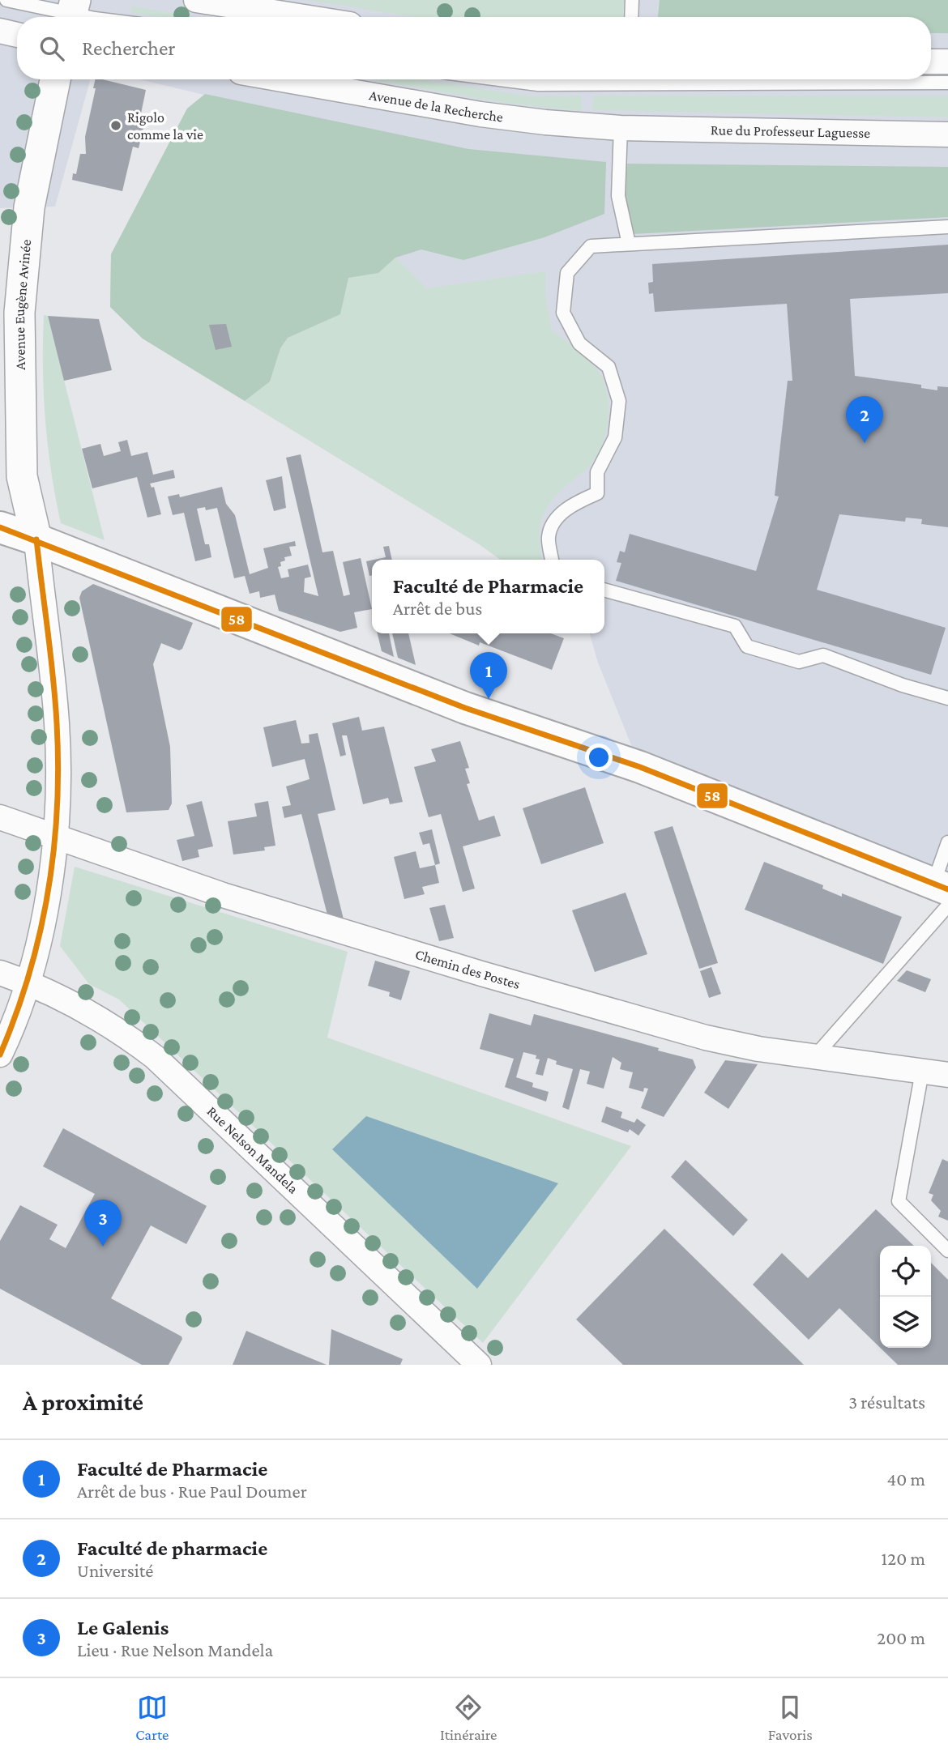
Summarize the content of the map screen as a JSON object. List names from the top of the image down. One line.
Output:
{"streets":{"street":["Avenue de la Recherche","Rue du Professeur Laguesse","Avenue Eugène Avinée","Chemin des Postes","Rue Nelson Mandela"]},"crossings":[["Avenue de la Recherche","Rue du Professeur Laguesse"]],"places":["Rigolo comme la vie"],"lines":["transit line 58"],"page":{"search":"Rechercher","pins":["2","1","3"],"popup":["Faculté de Pharmacie","Arrêt de bus"],"heading":["À proximité","3 résultats"],"list":[{"mark":"1","name":"Faculté de Pharmacie","note":"Arrêt de bus · Rue Paul Doumer","value":"40 m"},{"mark":"2","name":"Faculté de pharmacie","note":"Université","value":"120 m"},{"mark":"3","name":"Le Galenis","note":"Lieu · Rue Nelson Mandela","value":"200 m"}],"nav":["Carte","Itinéraire","Favoris"]}}
